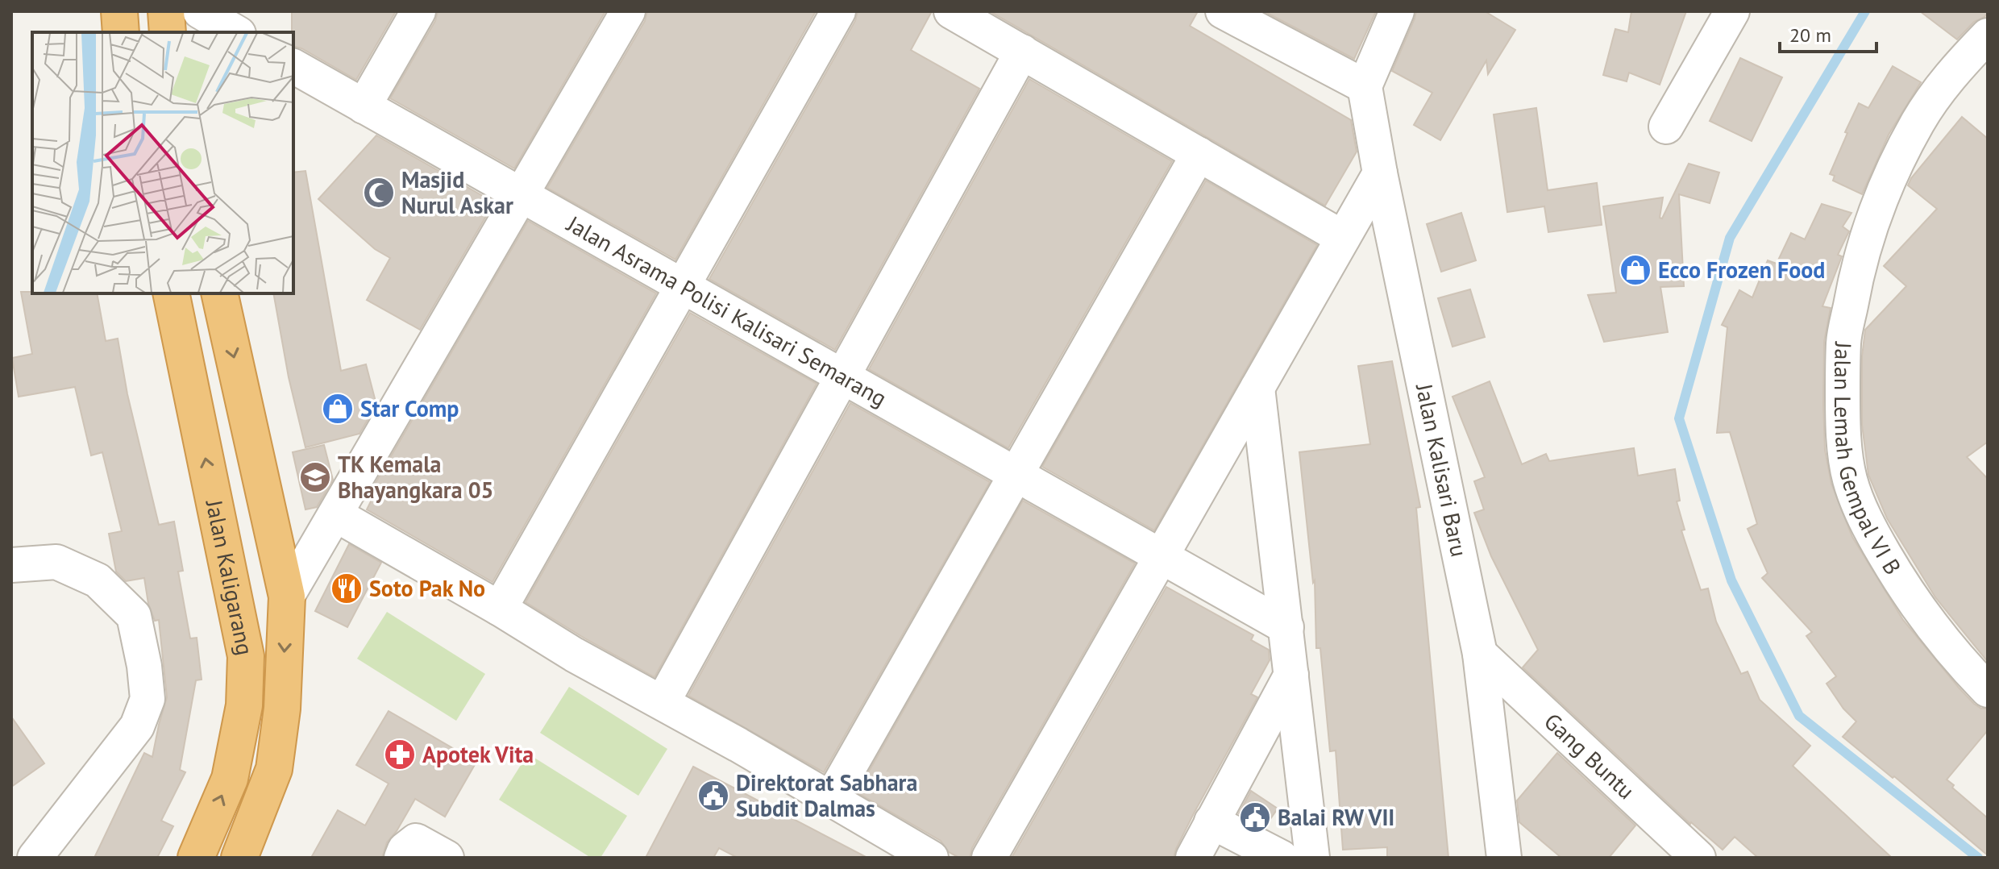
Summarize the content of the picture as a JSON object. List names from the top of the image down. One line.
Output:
{"streets":{"highway":["Jalan Kaligarang"],"street":["Jalan Asrama Polisi Kalisari Semarang","Jalan Lemah Gempal VI B","Jalan Kalisari Baru","Gang Buntu"]},"crossings":[["Jalan Kalisari Baru","Gang Buntu"]],"places":{"mosque":["Masjid Nurul Askar"],"shop":["Ecco Frozen Food","Star Comp"],"school or university":["TK Kemala Bhayangkara 05"],"restaurant":["Soto Pak No"],"pharmacy":["Apotek Vita"],"public building":["Direktorat Sabhara Subdit Dalmas","Balai RW VII"]},"scale_bar":"20 m"}
